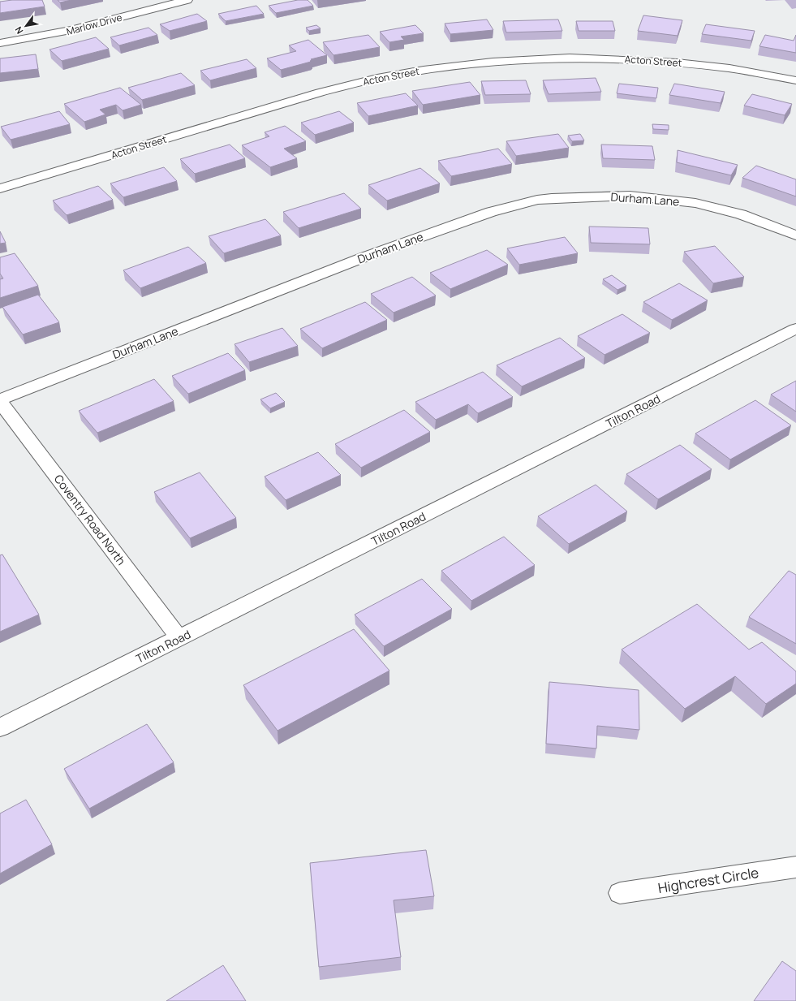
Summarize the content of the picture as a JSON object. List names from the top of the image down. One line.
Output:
{"streets":{"street":["Marlow Drive","Acton Street","Durham Lane","Tilton Road","Coventry Road North","Highcrest Circle"]},"crossings":[["Durham Lane","Coventry Road North"],["Tilton Road","Coventry Road North"]],"north":"bottom left"}
